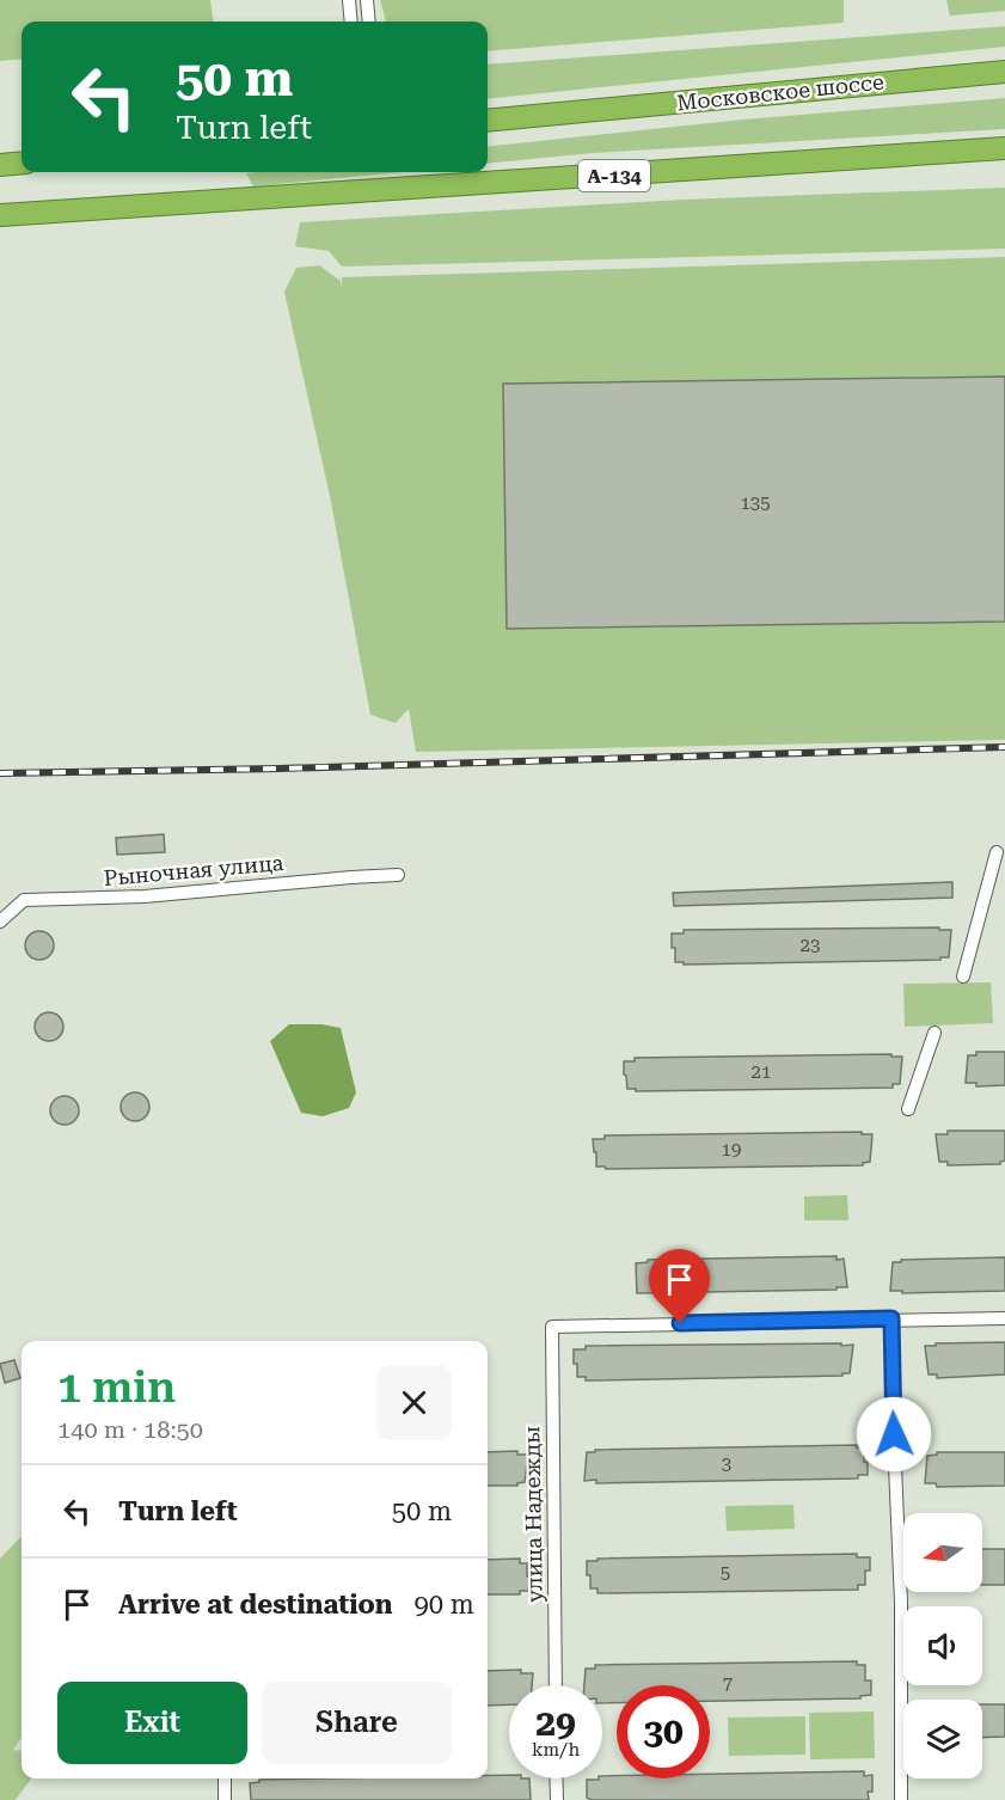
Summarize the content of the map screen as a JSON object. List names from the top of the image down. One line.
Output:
{"streets":{"highway":["Московское шоссе","А-134"],"street":["Рыночная улица","улица Надежды"]},"house_numbers":["135","23","21","19","3","5","7"],"north":"left","page":{"turn":["50 m","Turn left"],"heading":["1 min","140 m · 18:50"],"list":[{"name":"Turn left","value":"50 m"},{"name":"Arrive at destination","value":"90 m"}],"buttons":["Exit","Share"],"speed":"29 km/h","limit":"30"}}
